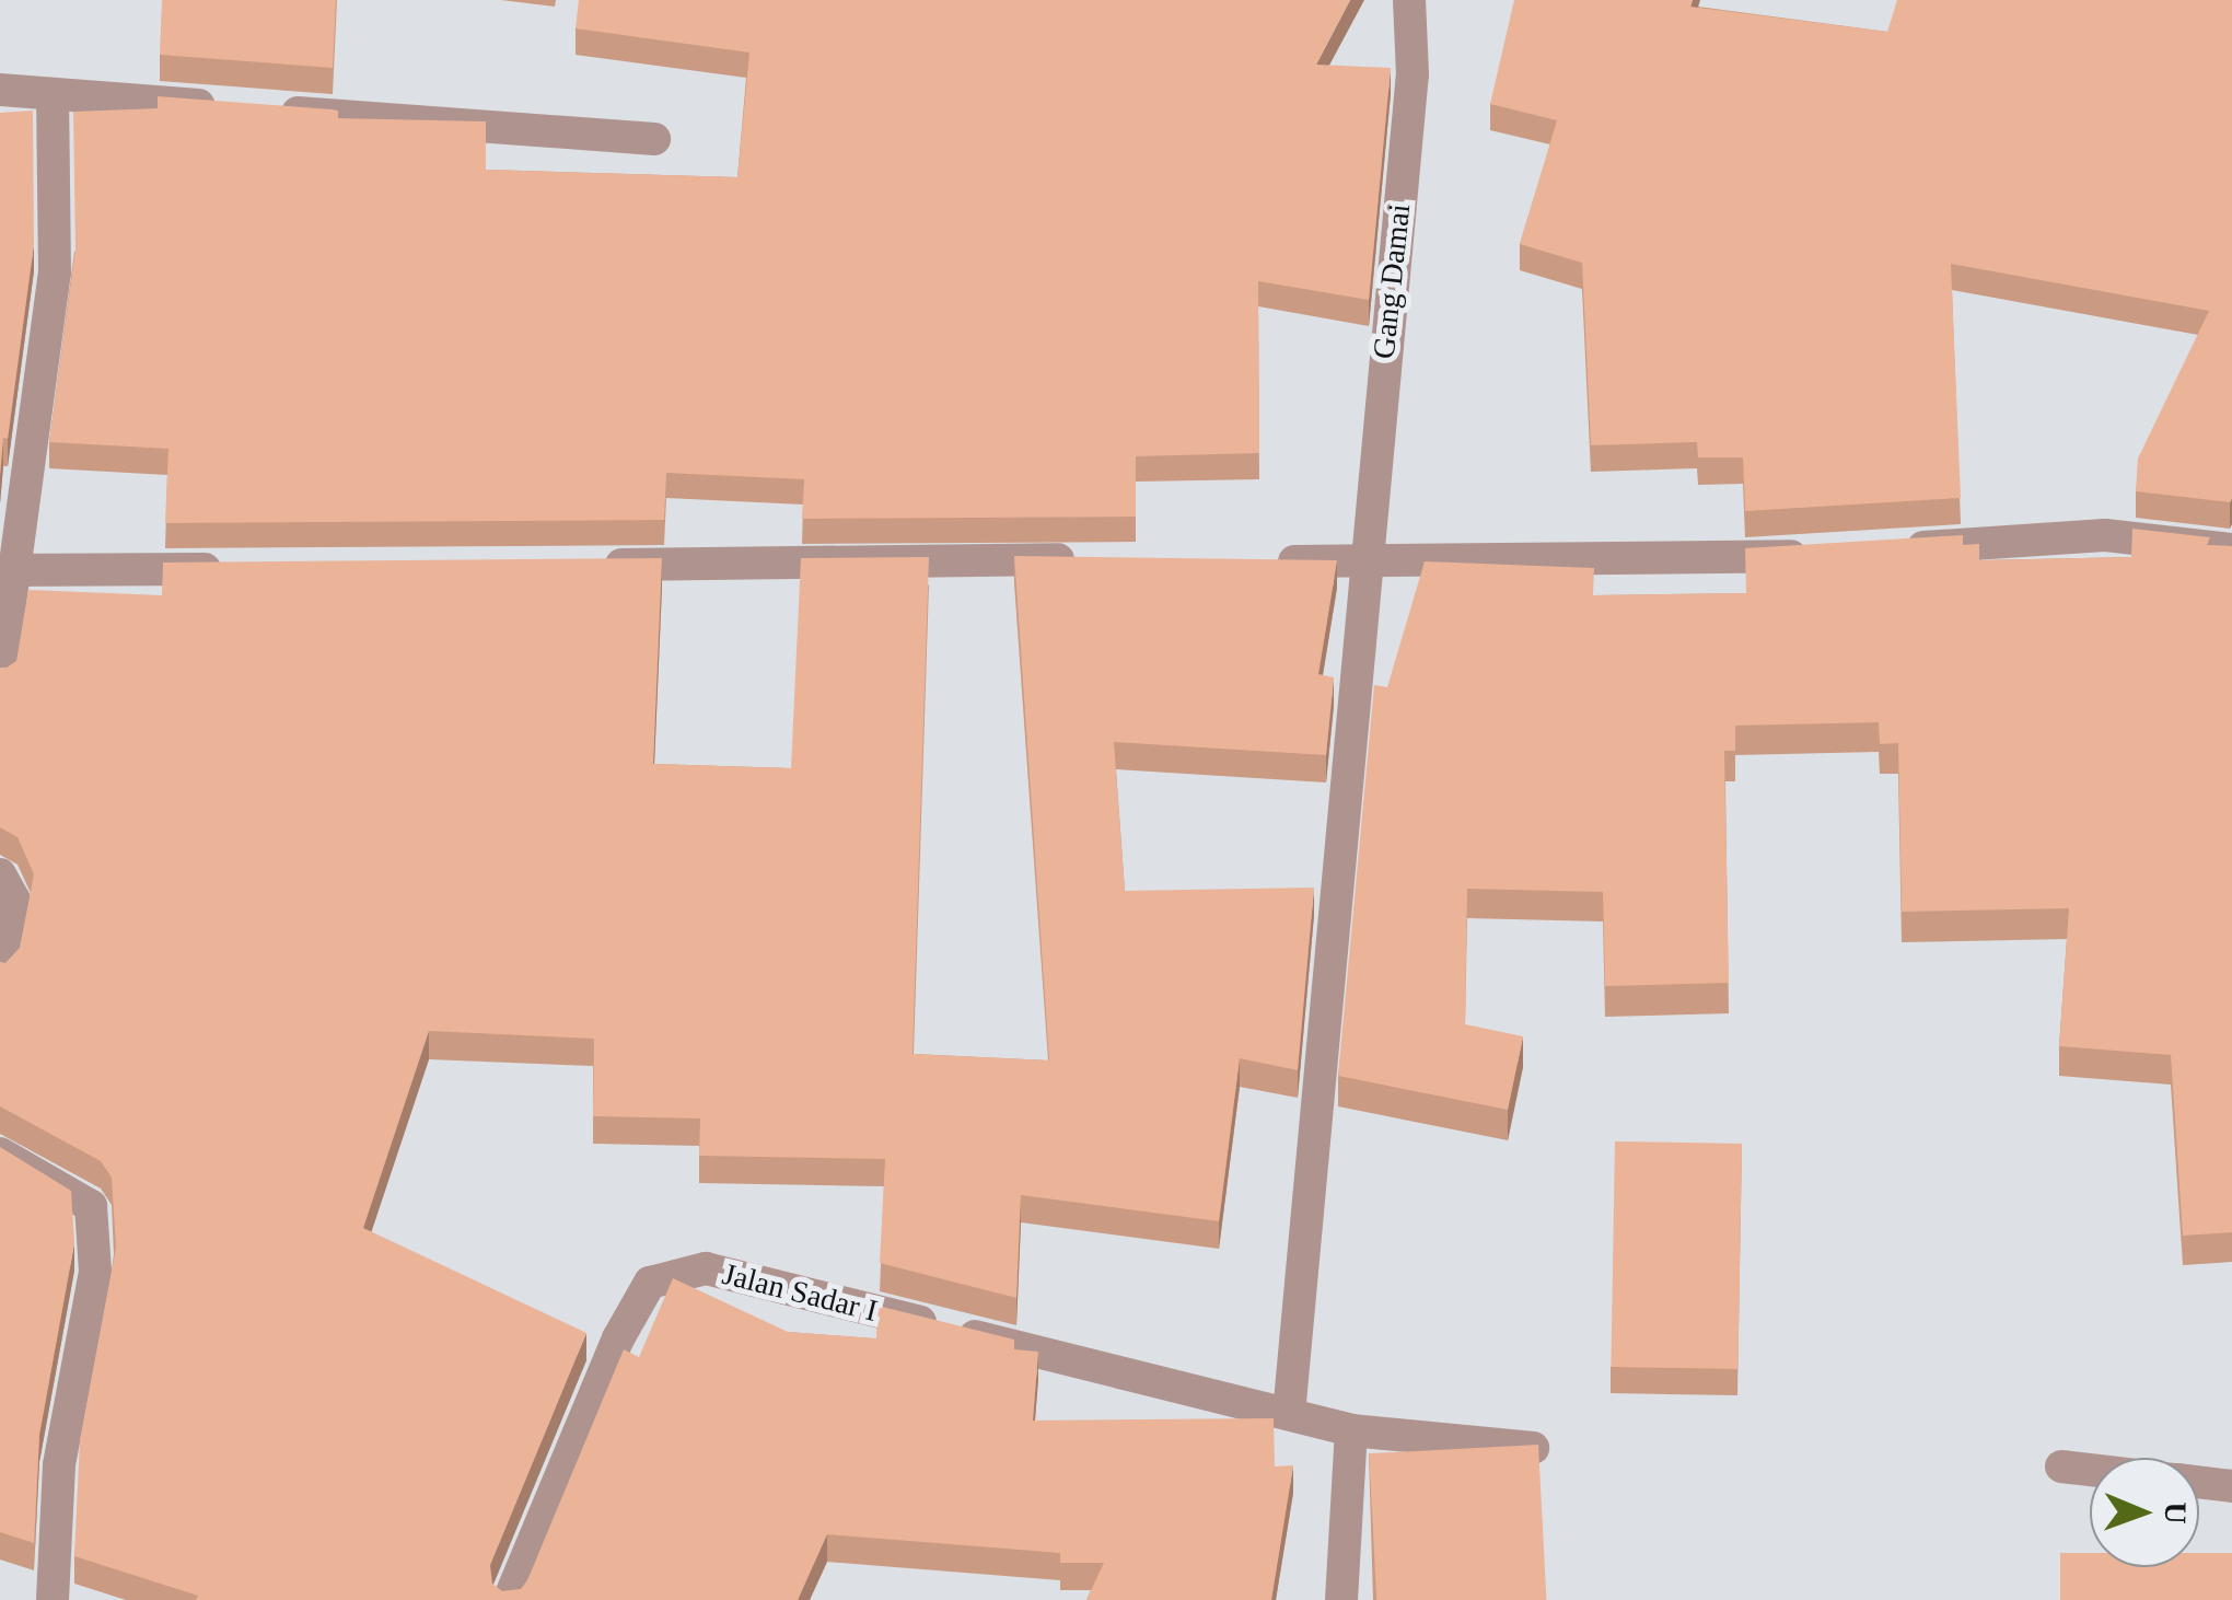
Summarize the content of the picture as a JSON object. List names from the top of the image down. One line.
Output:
{"streets":{"street":["Gang Damai","Jalan Sadar I"]},"crossings":[["Gang Damai","Jalan Sadar I"]],"north":"right"}
